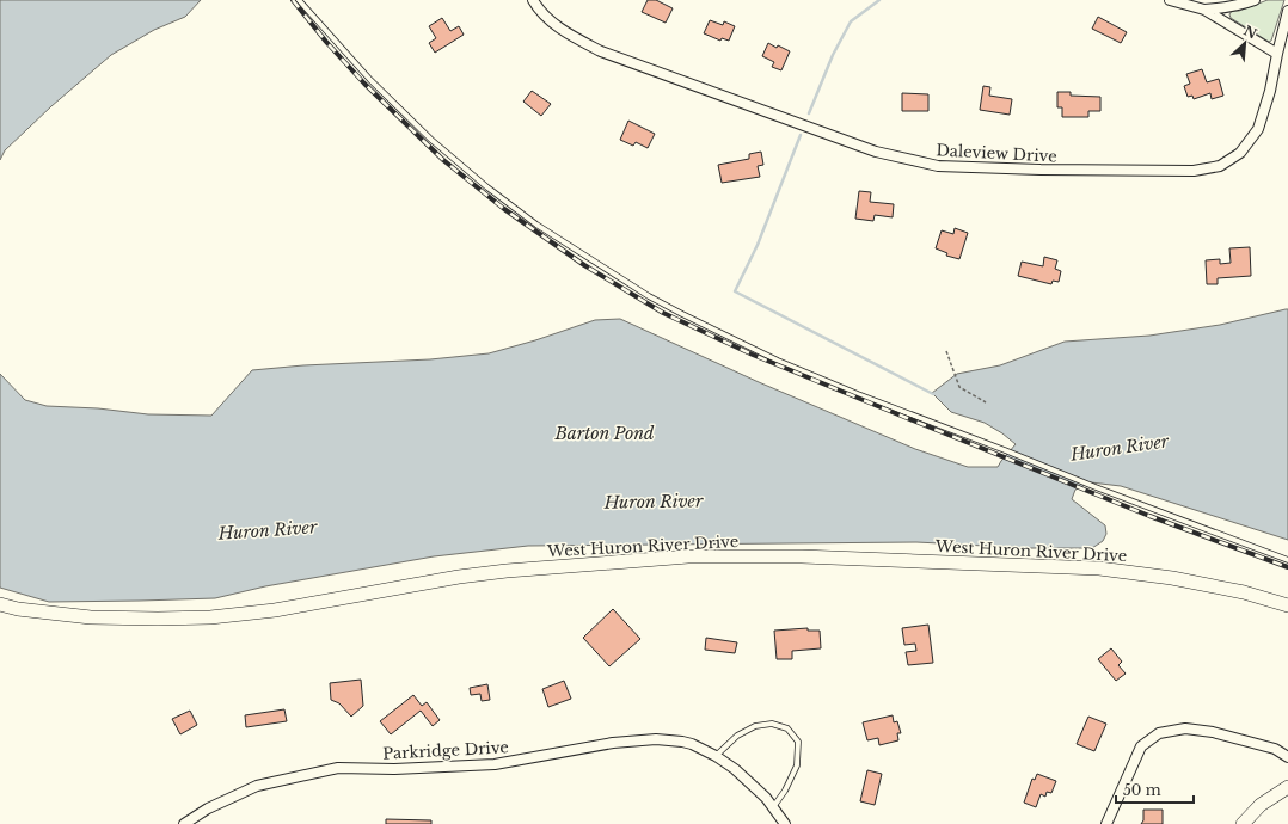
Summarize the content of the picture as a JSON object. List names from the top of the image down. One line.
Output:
{"streets":{"street":["Daleview Drive","West Huron River Drive","Parkridge Drive"]},"water":["Barton Pond","Huron River"],"scale_bar":"50 m","north":"top right"}
